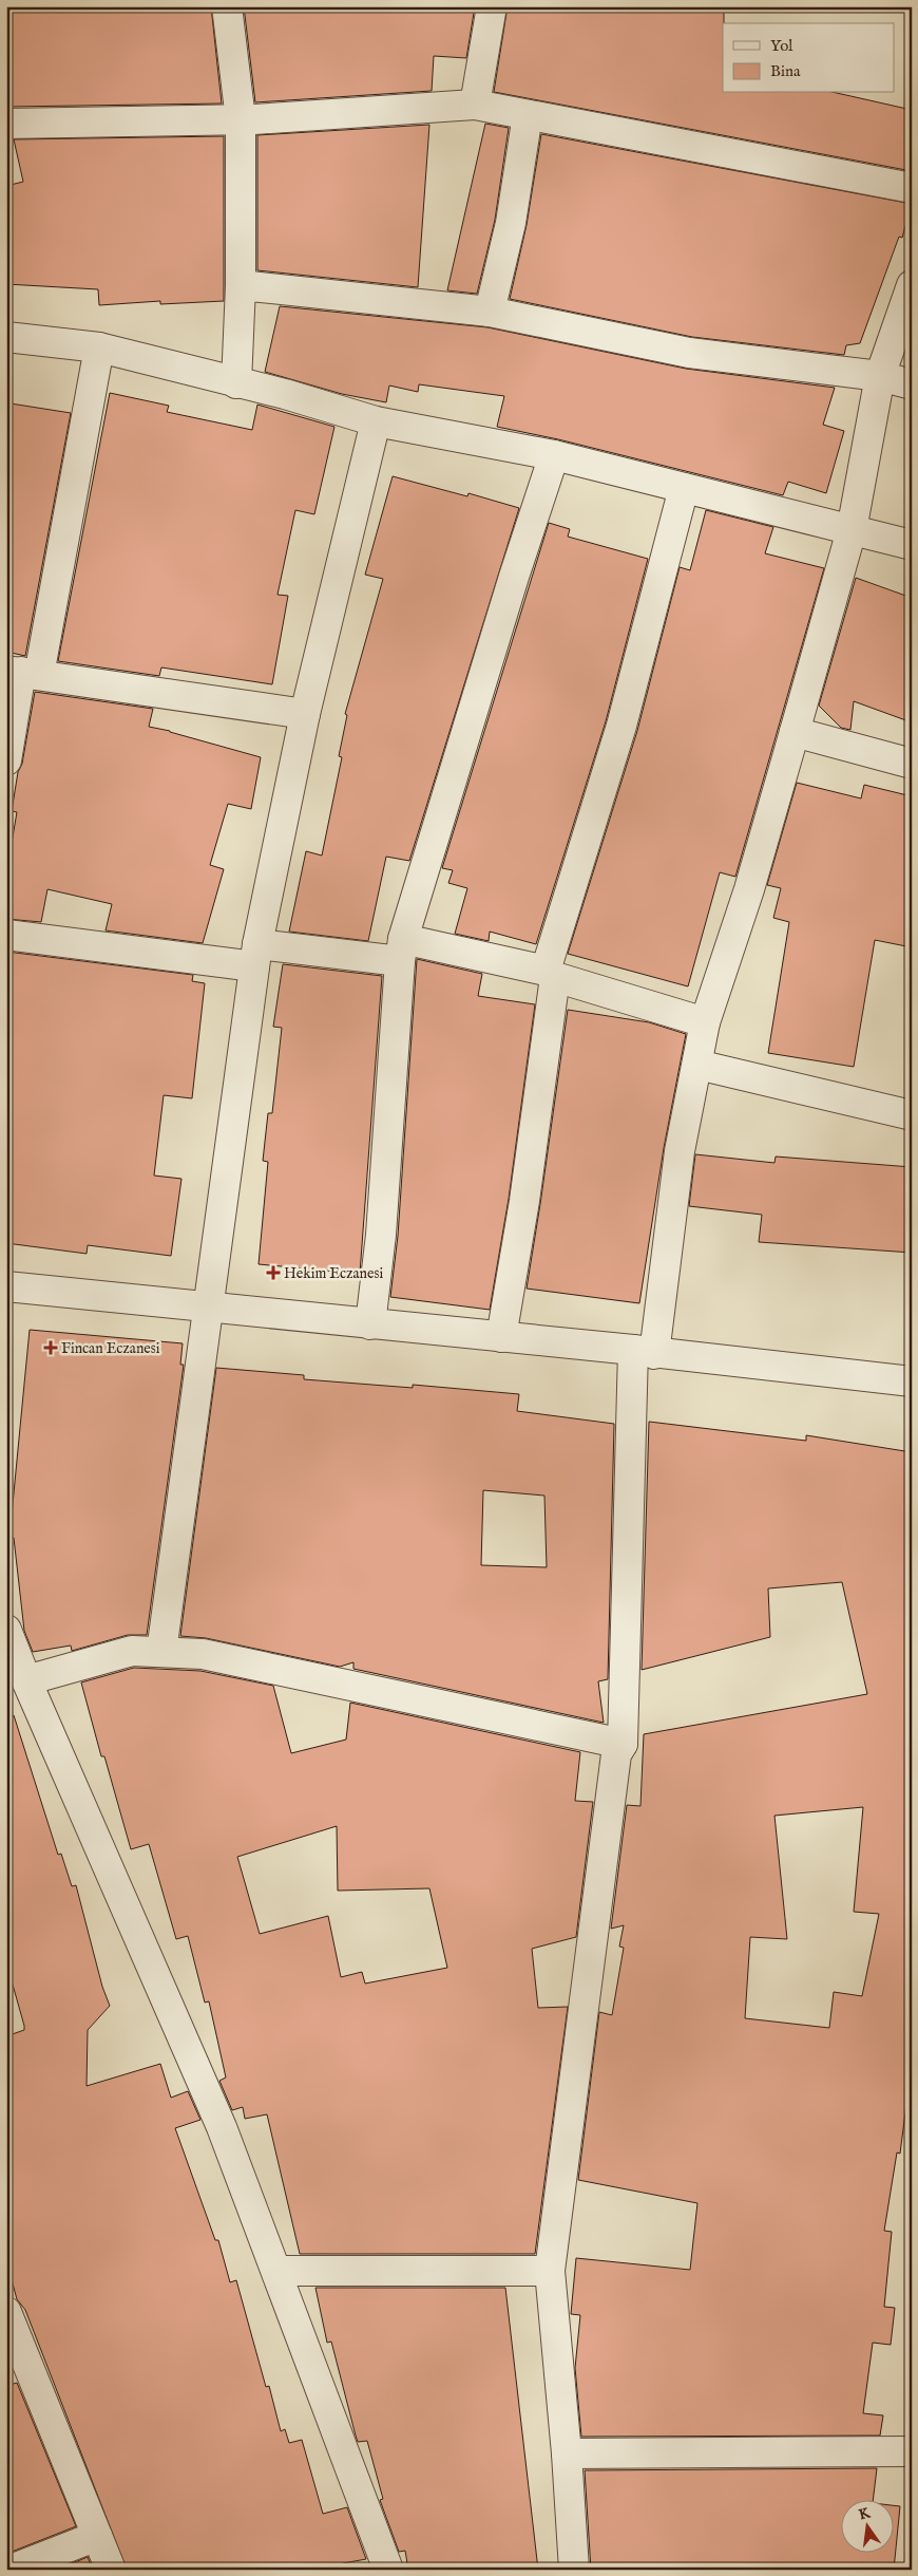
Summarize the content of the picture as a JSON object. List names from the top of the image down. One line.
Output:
{"places":{"health":["Hekim Eczanesi","Fincan Eczanesi"]},"legend":["Yol","Bina"],"north":"top"}
